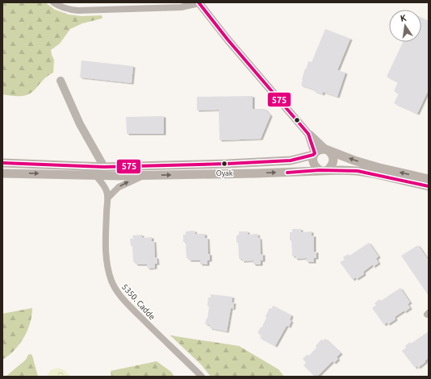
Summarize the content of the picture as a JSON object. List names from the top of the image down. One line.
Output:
{"streets":{"street":["5350. Cadde"]},"places":["Oyak"],"lines":["transit line 575"],"north":"top"}
